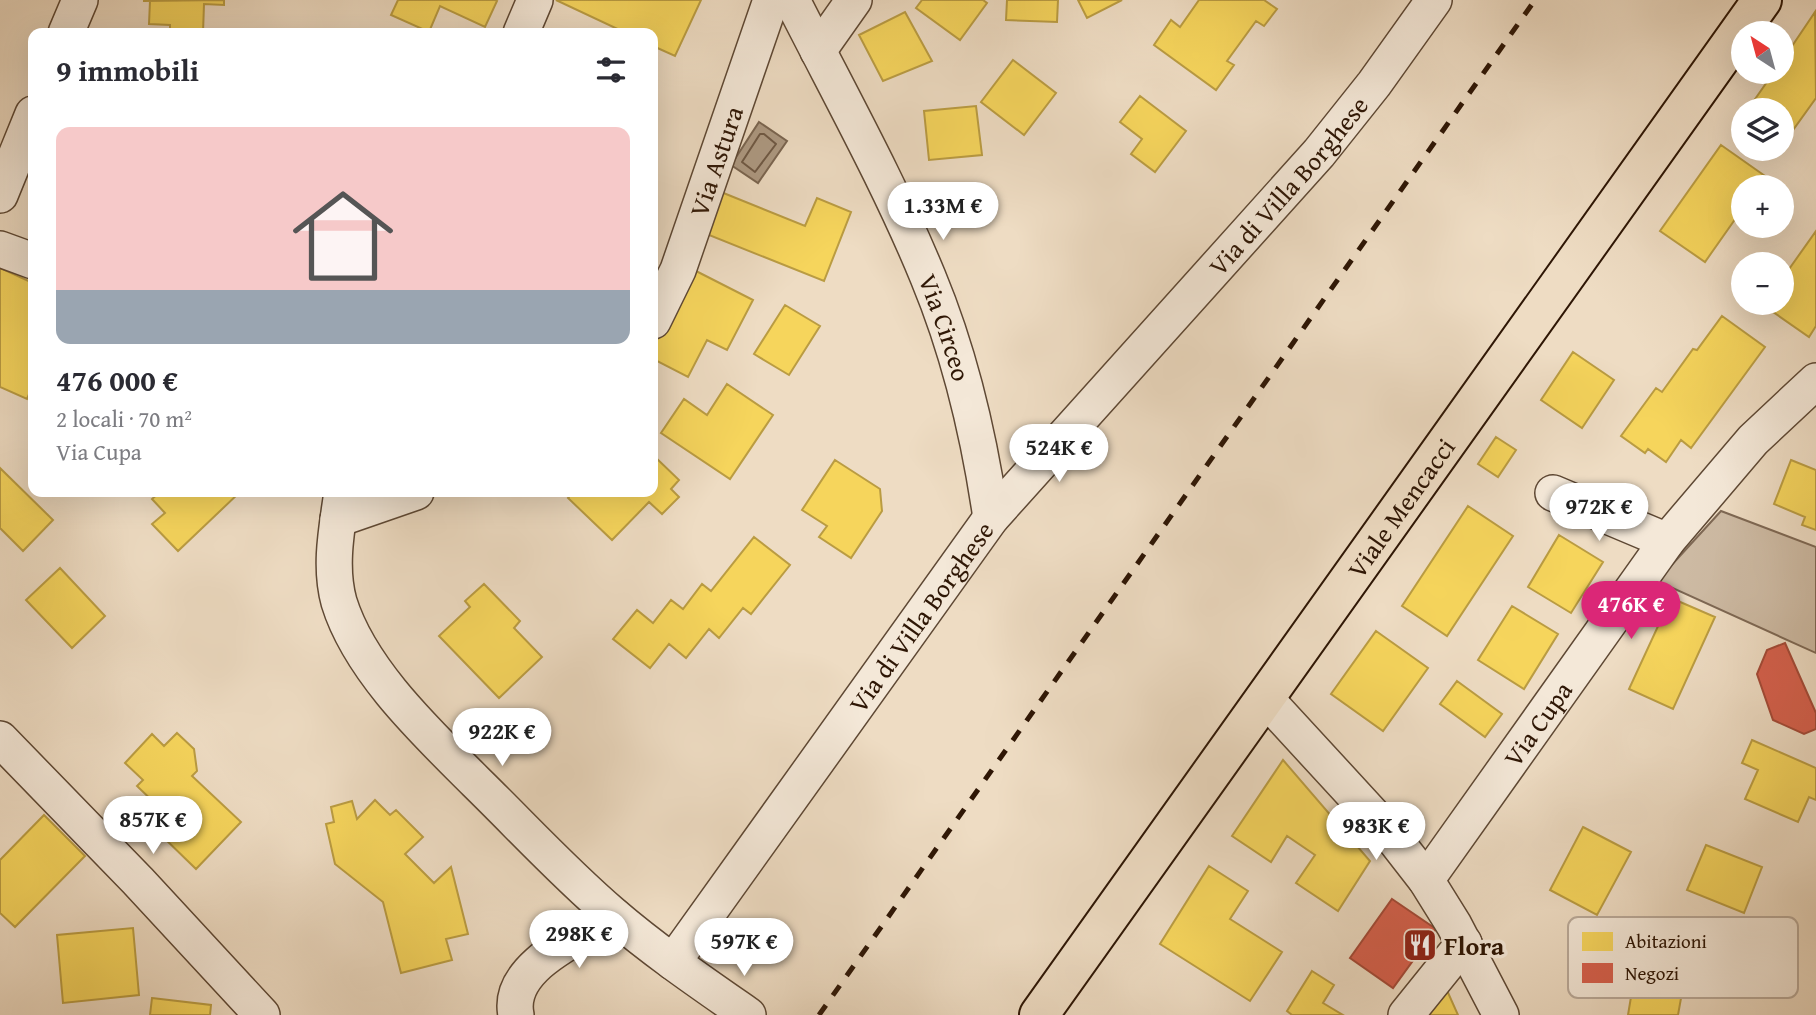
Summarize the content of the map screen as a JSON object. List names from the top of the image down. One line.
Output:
{"streets":{"main road":["Viale Mencacci"],"street":["Via Astura","Via di Villa Borghese","Via Circeo","Via Cupa"]},"crossings":[["Via di Villa Borghese","Via Circeo"]],"places":{"restaurant":["Flora"]},"legend":["Abitazioni","Negozi"],"north":"top left","page":{"map_buttons":["+","−"],"heading":"9 immobili","list":[{"name":"476 000 €","note":"2 locali · 70 m² · Via Cupa"}],"price":["1.33M €","524K €","972K €","476K €","922K €","857K €","983K €","298K €","597K €"]}}
